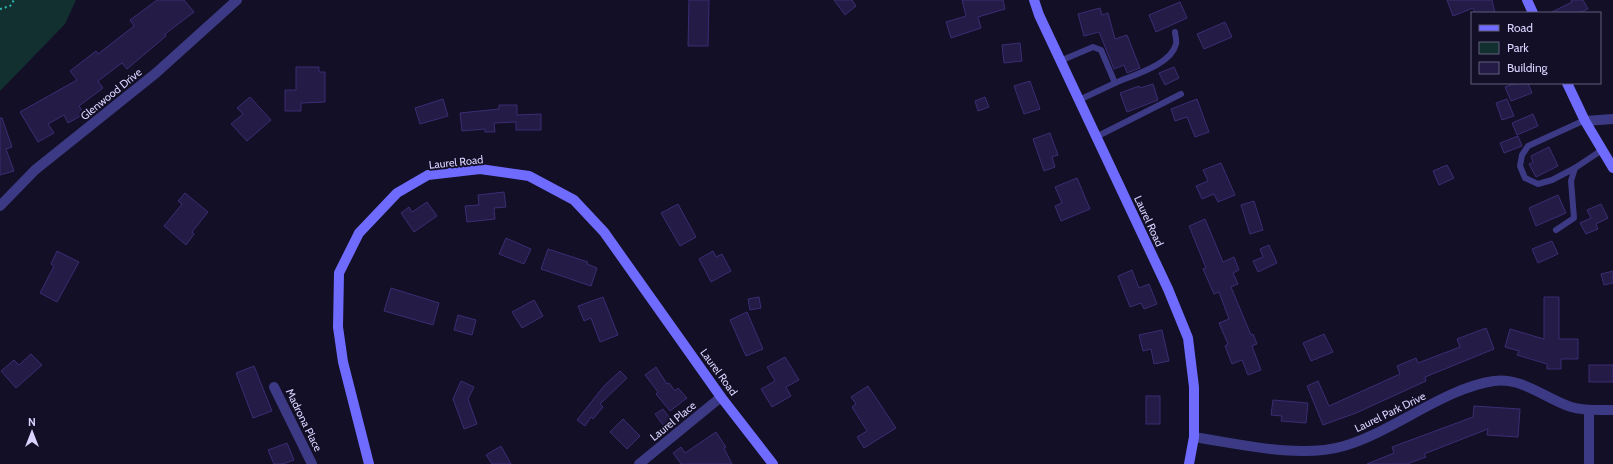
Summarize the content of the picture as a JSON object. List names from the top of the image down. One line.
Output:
{"streets":{"street":["Glenwood Drive","Laurel Road","Laurel Park Drive","Madrona Place","Laurel Place"]},"crossings":[["Laurel Road","Laurel Park Drive"],["Laurel Road","Laurel Place"]],"legend":["Road","Park","Building"],"north":"top"}
